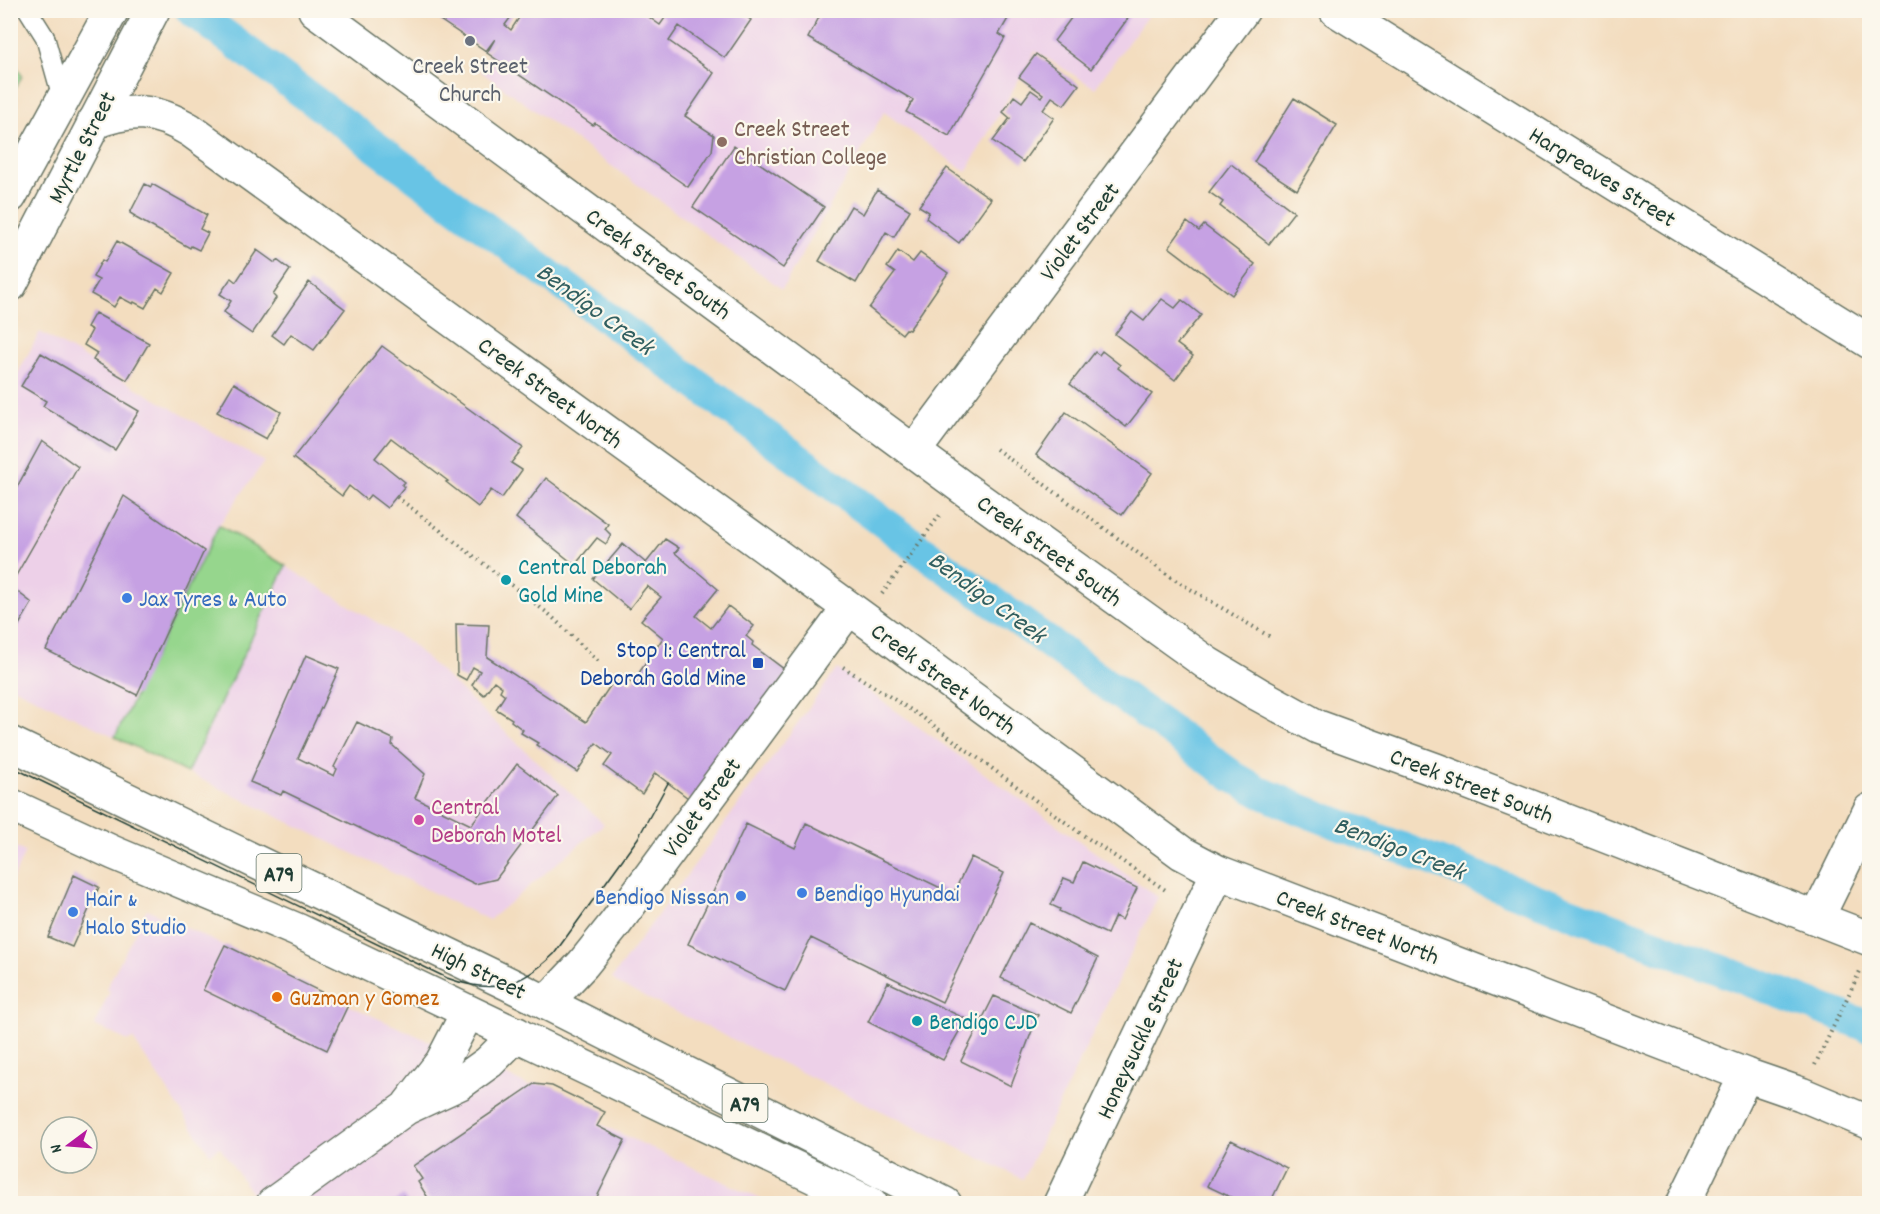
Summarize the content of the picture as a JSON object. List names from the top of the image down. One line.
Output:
{"streets":{"main road":["Myrtle Street","Hargreaves Street","Violet Street","Creek Street South","Creek Street North","A79","High Street","Honeysuckle Street"]},"crossings":[["Myrtle Street","Creek Street North"],["Violet Street","Creek Street South"],["Violet Street","Creek Street North"],["Violet Street","High Street"],["Creek Street North","Honeysuckle Street"]],"water":["Bendigo Creek"],"places":{"other":["Creek Street Church","Creek Street Christian College","Central Deborah Gold Mine","Jax Tyres & Auto","Central Deborah Motel","Bendigo Hyundai","Bendigo Nissan","Hair & Halo Studio","Guzman y Gomez","Bendigo CJD"],"transit":["Stop 1: Central Deborah Gold Mine"]},"north":"left"}
